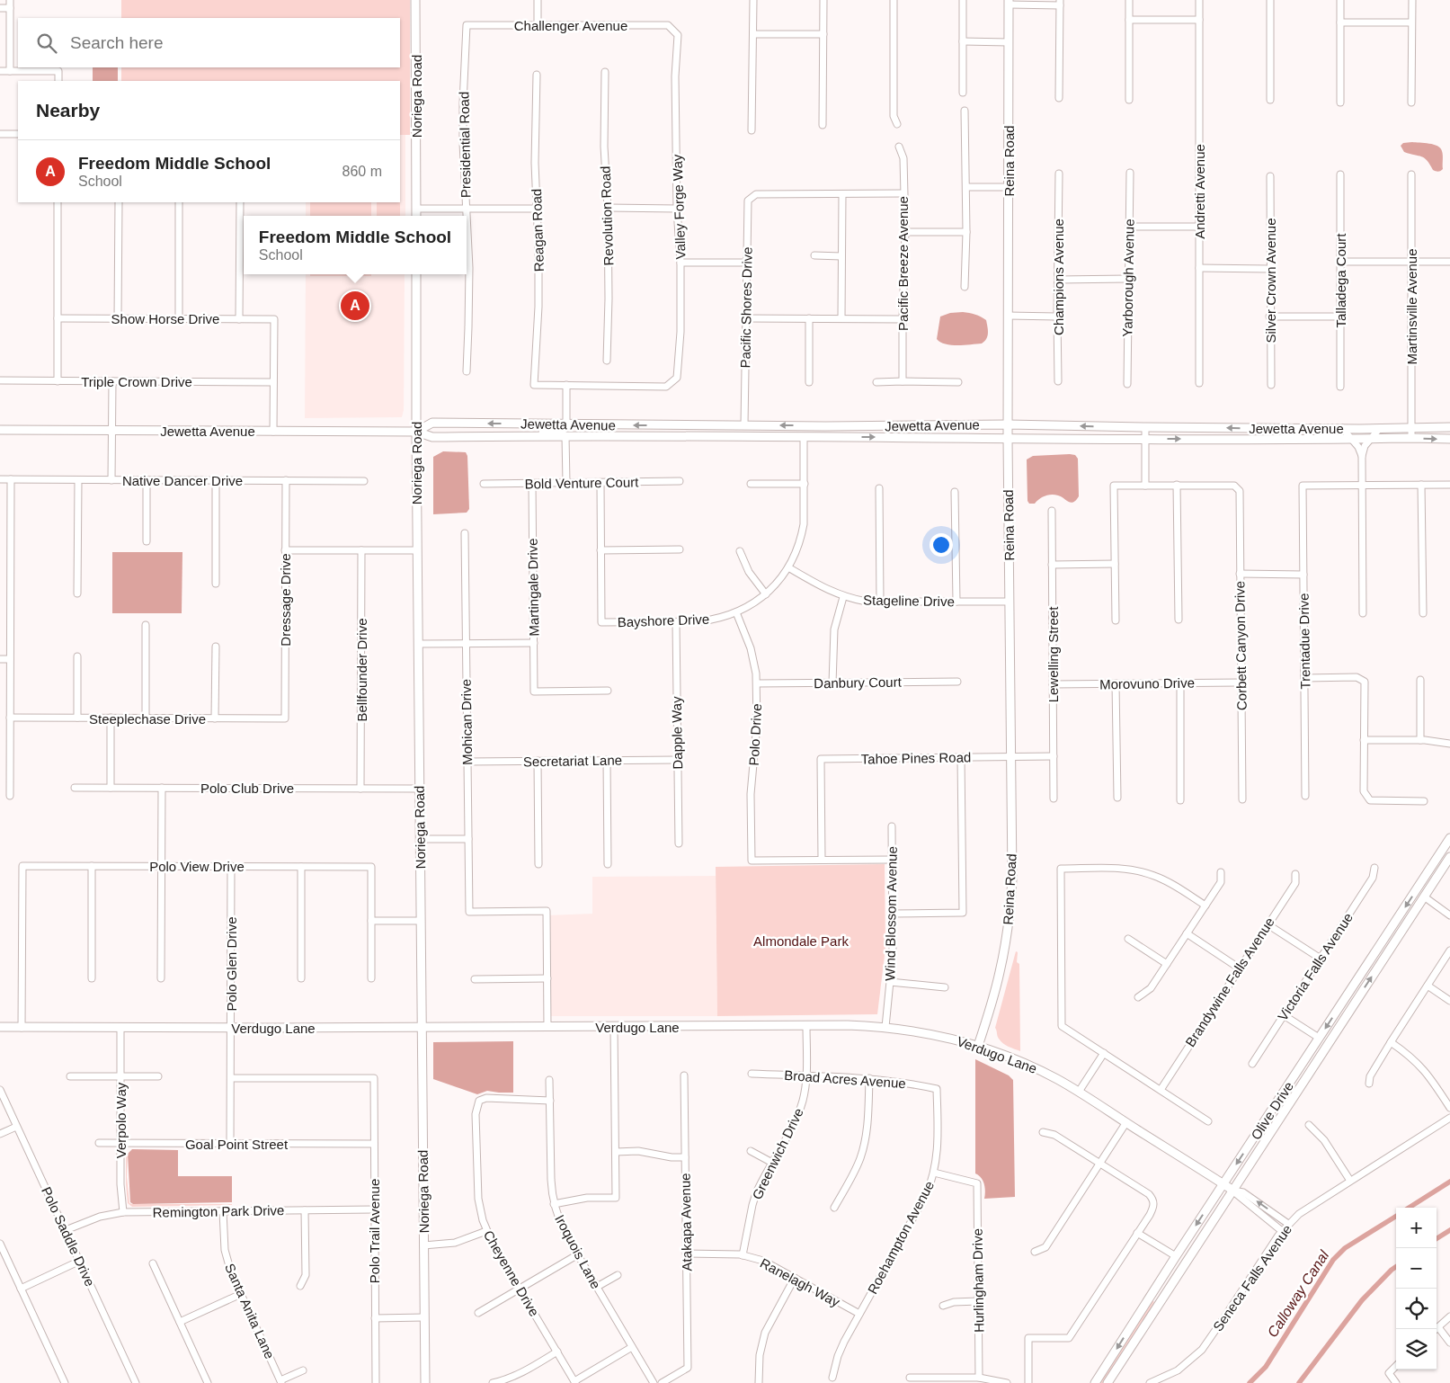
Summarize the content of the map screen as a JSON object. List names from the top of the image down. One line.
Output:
{"streets":{"street":["Challenger Avenue","Noriega Road","Presidential Road","Reina Road","Andretti Avenue","Valley Forge Way","Revolution Road","Reagan Road","Pacific Breeze Avenue","Champions Avenue","Yarborough Avenue","Silver Crown Avenue","Talladega Court","Martinsville Avenue","Pacific Shores Drive","Show Horse Drive","Triple Crown Drive","Jewetta Avenue","Native Dancer Drive","Bold Venture Court","Martingale Drive","Dressage Drive","Stageline Drive","Bayshore Drive","Trentadue Drive","Corbett Canyon Drive","Lewelling Street","Bellfounder Drive","Danbury Court","Morovuno Drive","Steeplechase Drive","Mohican Drive","Dapple Way","Polo Drive","Tahoe Pines Road","Secretariat Lane","Polo Club Drive","Polo View Drive","Wind Blossom Avenue","Polo Glen Drive","Victoria Falls Avenue","Brandywine Falls Avenue","Verdugo Lane","Broad Acres Avenue","Olive Drive","Verpolo Way","Goal Point Street","Greenwich Drive","Remington Park Drive","Atakapa Avenue","Polo Trail Avenue","Polo Saddle Drive","Roehampton Avenue","Iroquois Lane","Cheyenne Drive","Seneca Falls Avenue","Hurlingham Drive","Ranelagh Way","Santa Anita Lane"]},"crossings":[["Challenger Avenue","Presidential Road"],["Challenger Avenue","Valley Forge Way"],["Noriega Road","Jewetta Avenue"],["Noriega Road","Polo Club Drive"],["Noriega Road","Verdugo Lane"],["Reina Road","Jewetta Avenue"],["Reina Road","Stageline Drive"],["Reina Road","Tahoe Pines Road"],["Reina Road","Verdugo Lane"],["Valley Forge Way","Reagan Road"],["Martinsville Avenue","Jewetta Avenue"],["Pacific Shores Drive","Jewetta Avenue"],["Show Horse Drive","Triple Crown Drive"],["Jewetta Avenue","Bayshore Drive"],["Native Dancer Drive","Dressage Drive"],["Bold Venture Court","Martingale Drive"],["Dressage Drive","Steeplechase Drive"],["Stageline Drive","Bayshore Drive"],["Bayshore Drive","Dapple Way"],["Bayshore Drive","Polo Drive"],["Corbett Canyon Drive","Morovuno Drive"],["Lewelling Street","Morovuno Drive"],["Lewelling Street","Tahoe Pines Road"],["Bellfounder Drive","Polo Club Drive"],["Danbury Court","Polo Drive"],["Mohican Drive","Secretariat Lane"],["Dapple Way","Secretariat Lane"],["Polo Drive","Tahoe Pines Road"],["Polo View Drive","Polo Glen Drive"],["Polo View Drive","Verdugo Lane"],["Wind Blossom Avenue","Verdugo Lane"],["Polo Glen Drive","Verdugo Lane"],["Polo Glen Drive","Goal Point Street"],["Polo Glen Drive","Polo Trail Avenue"],["Verdugo Lane","Olive Drive"],["Verdugo Lane","Verpolo Way"],["Verdugo Lane","Greenwich Drive"],["Broad Acres Avenue","Greenwich Drive"],["Broad Acres Avenue","Roehampton Avenue"],["Verpolo Way","Goal Point Street"],["Verpolo Way","Remington Park Drive"],["Goal Point Street","Polo Trail Avenue"],["Greenwich Drive","Ranelagh Way"],["Remington Park Drive","Polo Trail Avenue"],["Remington Park Drive","Polo Saddle Drive"],["Remington Park Drive","Santa Anita Lane"],["Atakapa Avenue","Ranelagh Way"],["Roehampton Avenue","Hurlingham Drive"],["Roehampton Avenue","Ranelagh Way"],["Iroquois Lane","Cheyenne Drive"]],"water":["Calloway Canal"],"parks":["Almondale Park"],"page":{"search":"Search here","heading":"Nearby","list":[{"mark":"A","name":"Freedom Middle School","note":"School","value":"860 m"}],"popup":["Freedom Middle School","School"],"pins":"A","map_buttons":["+","−"]}}
